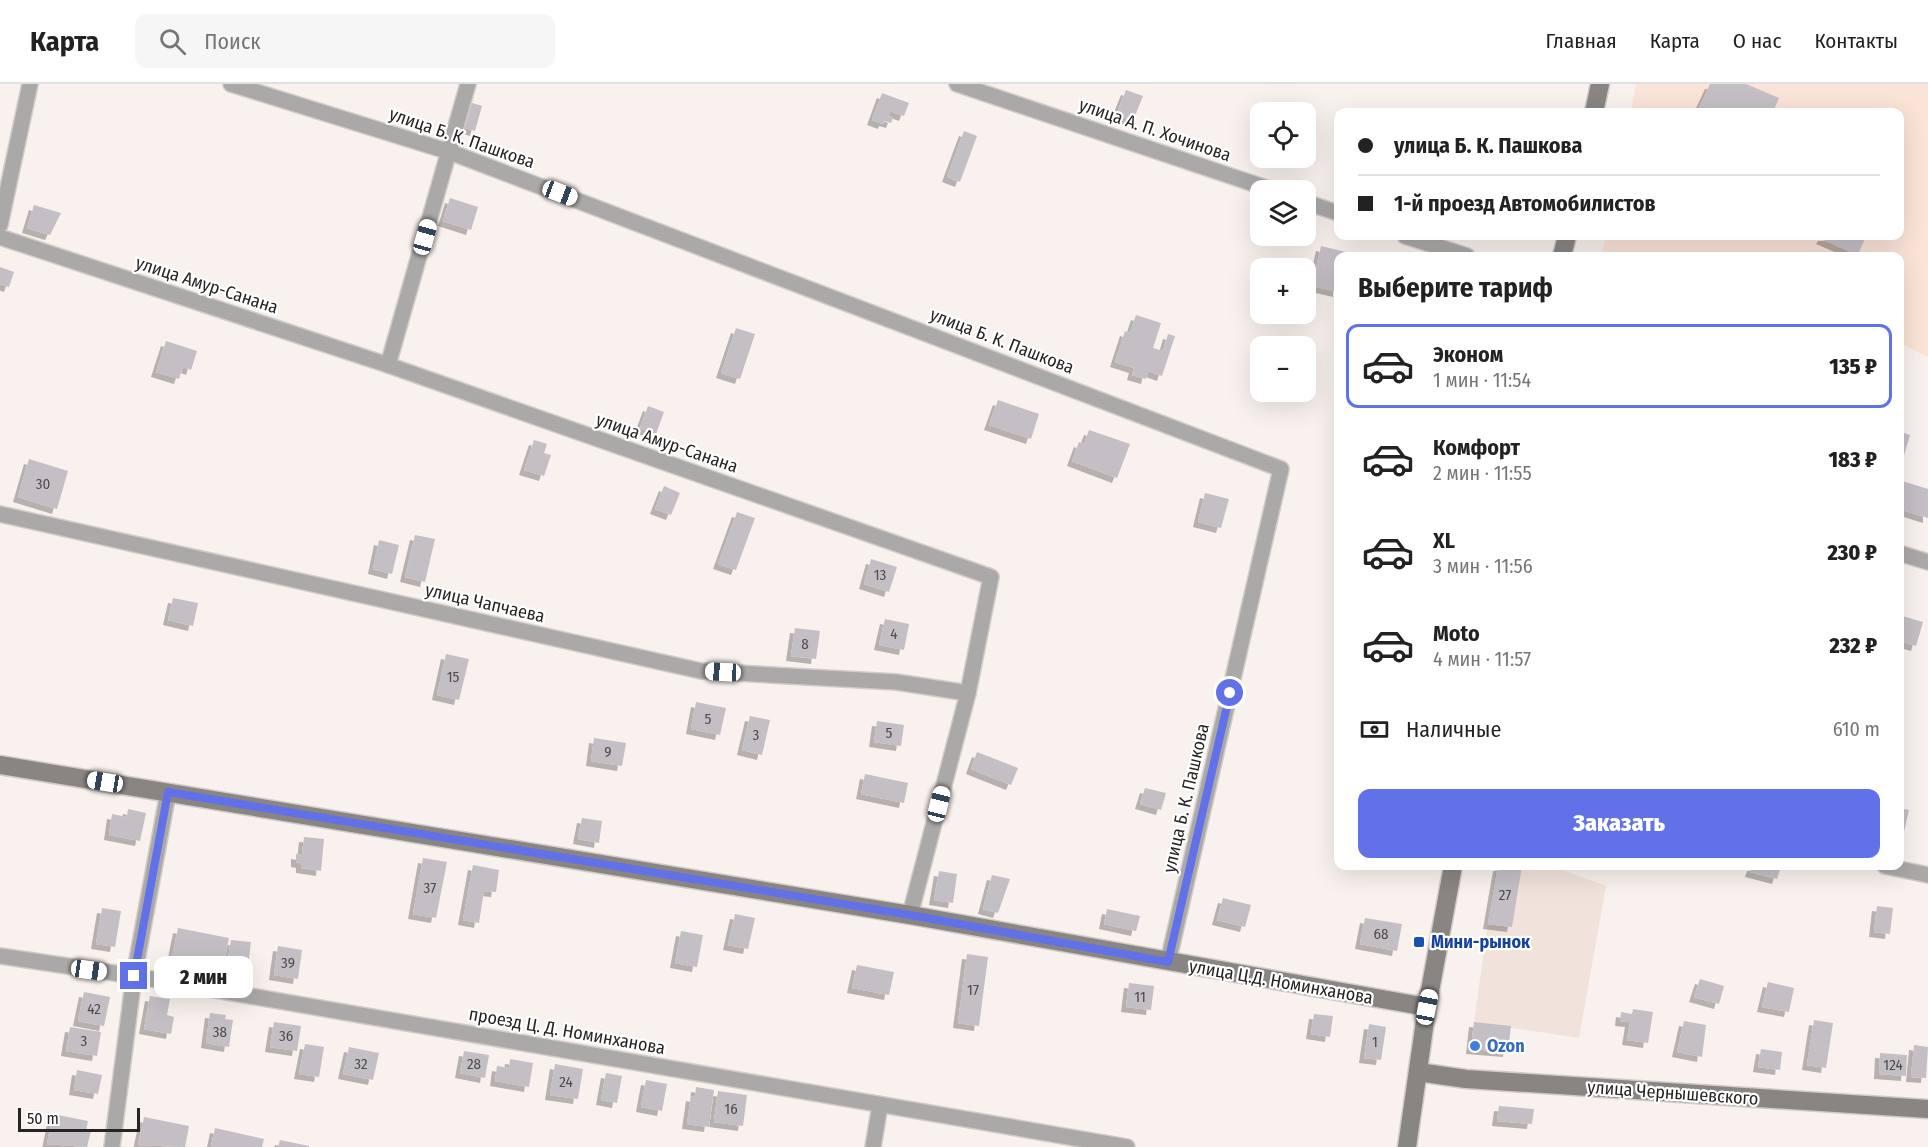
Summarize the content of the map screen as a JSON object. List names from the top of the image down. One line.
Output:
{"streets":{"street":["улица А. П. Хочинова","улица Б. К. Пашкова","улица Амур-Санана","улица Чапчаева","улица Ц.Д. Номинханова","проезд Ц. Д. Номинханова","улица Чернышевского"]},"crossings":[["улица Б. К. Пашкова","улица Ц.Д. Номинханова"],["улица Амур-Санана","улица Чапчаева"],["улица Амур-Санана","улица Ц.Д. Номинханова"]],"places":{"transit":["Мини-рынок"],"other":["Ozon"]},"house_numbers":["30","13","4","8","15","5","5","3","9","37","27","68","39","17","11","42","38","36","3","1","32","28","124","24","16"],"scale_bar":"50 m","page":{"header":"Карта","search":"Поиск","nav":["Главная","Карта","О нас","Контакты"],"map_buttons":["+","−"],"banner":["улица Б. К. Пашкова","1-й проезд Автомобилистов"],"heading":"Выберите тариф","list":[{"name":"Эконом","note":"1 мин · 11:54","value":"135 ₽"},{"name":"Комфорт","note":"2 мин · 11:55","value":"183 ₽"},{"name":"XL","note":"3 мин · 11:56","value":"230 ₽"},{"name":"Moto","note":"4 мин · 11:57","value":"232 ₽"}],"pay":["Наличные","610 m"],"buttons":"Заказать","bubble":"2 мин","scale":"50 m"}}
